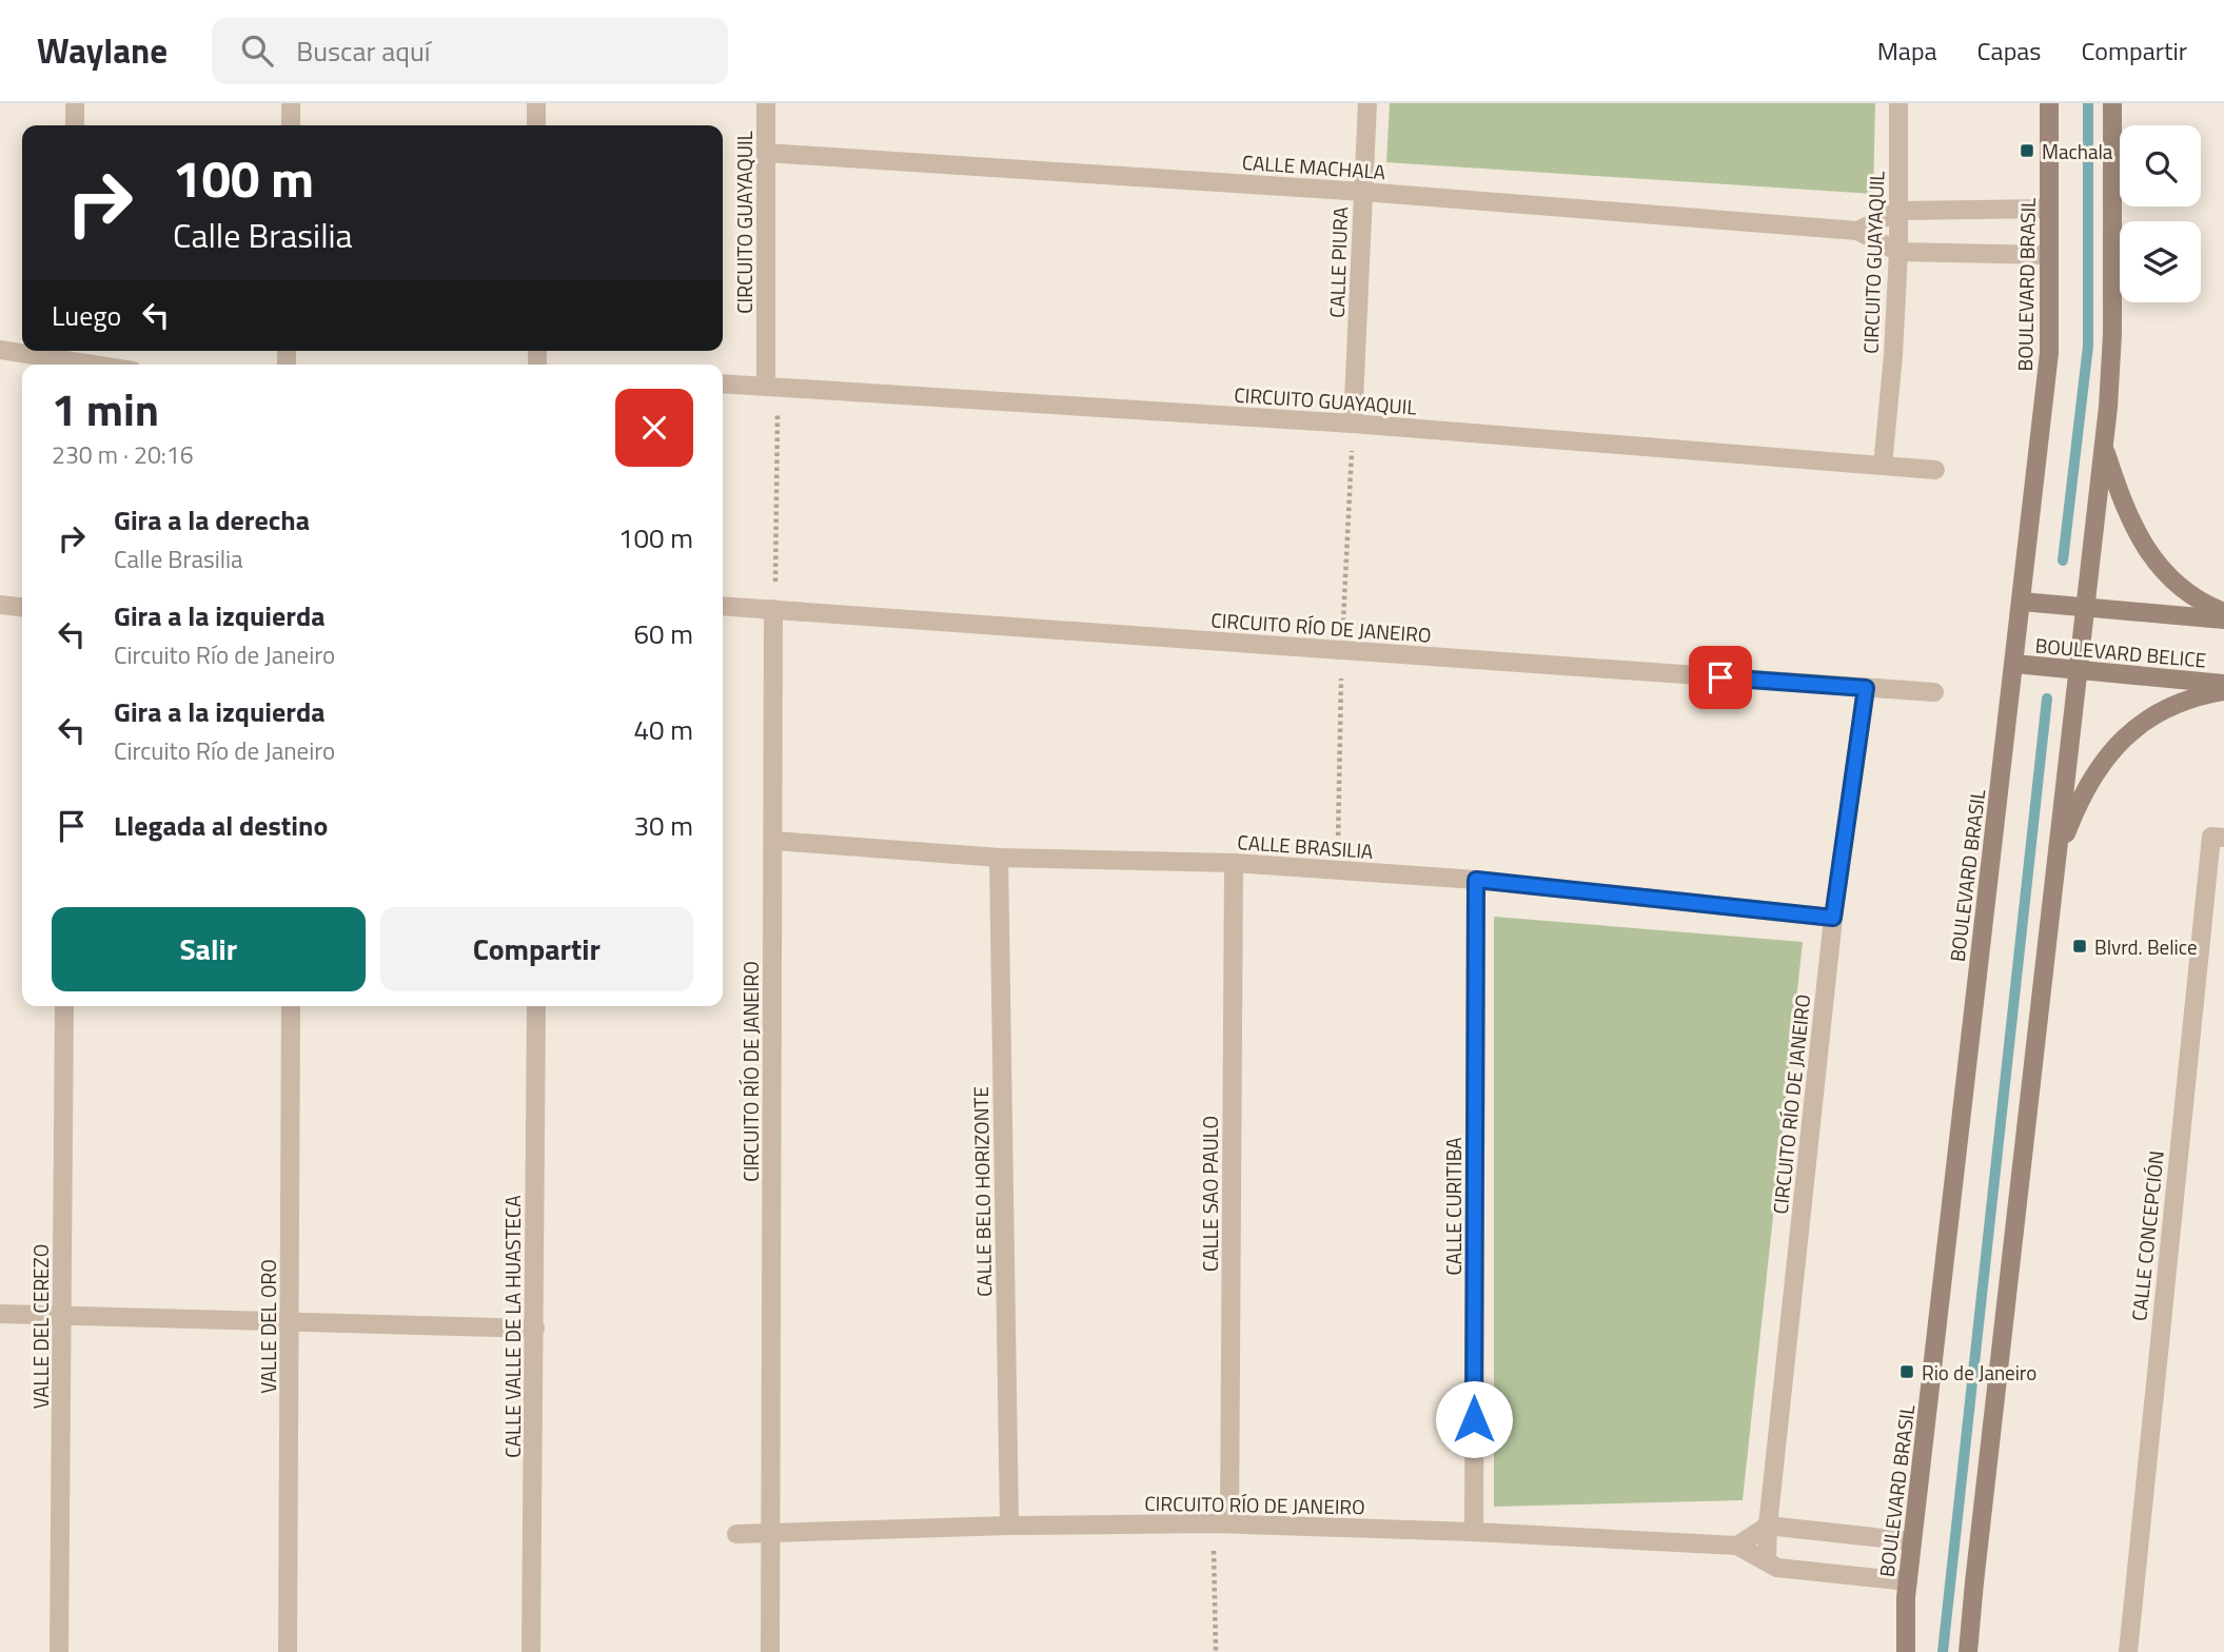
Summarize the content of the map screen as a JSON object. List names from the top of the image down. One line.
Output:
{"streets":{"main road":["BOULEVARD BRASIL","BOULEVARD BELICE"],"street":["CALLE MACHALA","CIRCUITO GUAYAQUIL","CALLE PIURA","CIRCUITO RÍO DE JANEIRO","CALLE BRASILIA","CALLE BELO HORIZONTE","CALLE SAO PAULO","CALLE CURITIBA","CALLE CONCEPCIÓN","VALLE DEL CEREZO","VALLE DEL ORO","CALLE VALLE DE LA HUASTECA"]},"crossings":[["CALLE MACHALA","CIRCUITO GUAYAQUIL"],["CALLE MACHALA","CALLE PIURA"],["CALLE MACHALA","BOULEVARD BRASIL"],["CIRCUITO GUAYAQUIL","CALLE PIURA"],["BOULEVARD BRASIL","BOULEVARD BELICE"],["CIRCUITO RÍO DE JANEIRO","CALLE BRASILIA"],["CIRCUITO RÍO DE JANEIRO","CALLE BELO HORIZONTE"],["CIRCUITO RÍO DE JANEIRO","CALLE SAO PAULO"],["CIRCUITO RÍO DE JANEIRO","CALLE CURITIBA"],["CALLE BRASILIA","CALLE BELO HORIZONTE"],["CALLE BRASILIA","CALLE SAO PAULO"],["CALLE BRASILIA","CALLE CURITIBA"]],"places":{"transit":["Machala","Blvrd. Belice","Rio de Janeiro"]},"page":{"header":"Waylane","search":"Buscar aquí","nav":["Mapa","Capas","Compartir"],"turn":["100 m","Calle Brasilia"],"then":"Luego","heading":["1 min","230 m · 20:16"],"list":[{"name":"Gira a la derecha","note":"Calle Brasilia","value":"100 m"},{"name":"Gira a la izquierda","note":"Circuito Río de Janeiro","value":"60 m"},{"name":"Gira a la izquierda","note":"Circuito Río de Janeiro","value":"40 m"},{"name":"Llegada al destino","value":"30 m"}],"buttons":["Salir","Compartir"]}}
